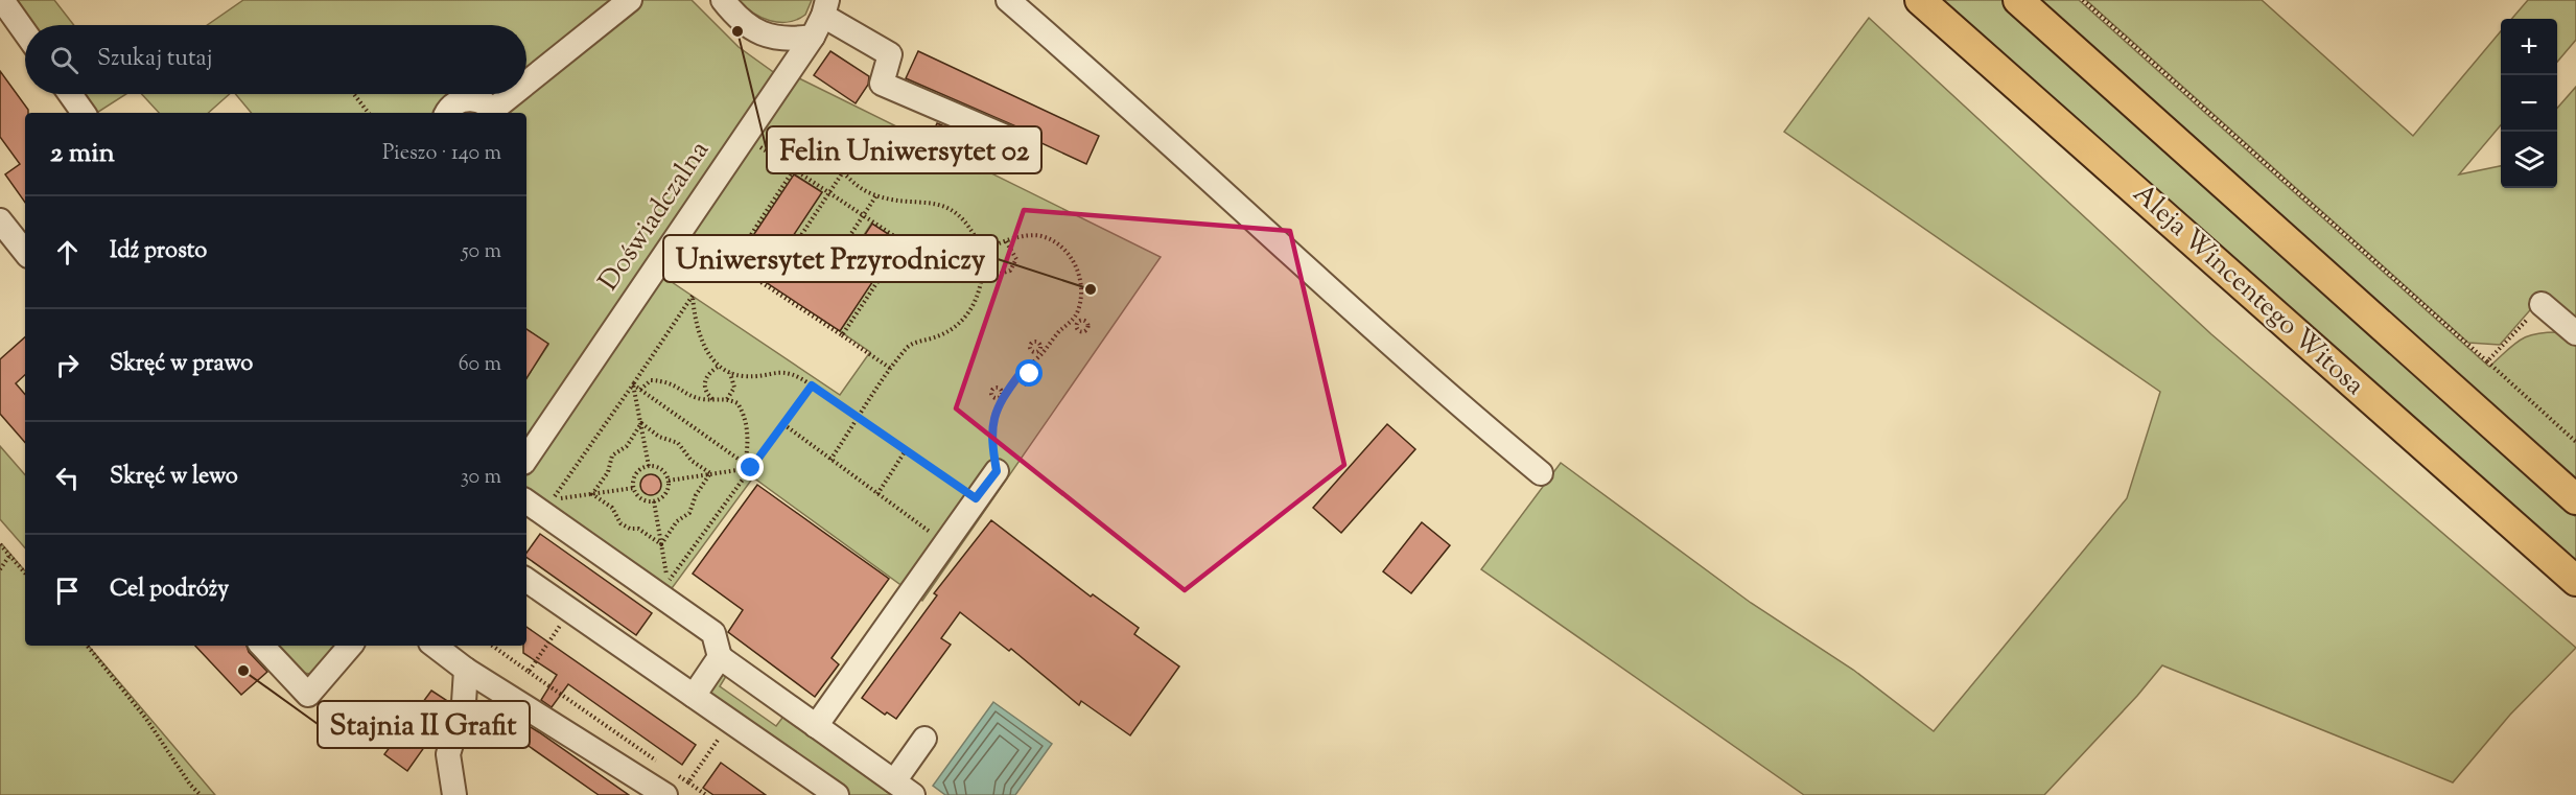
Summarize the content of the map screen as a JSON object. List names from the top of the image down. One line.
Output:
{"streets":{"main road":["Aleja Wincentego Witosa"],"street":["Doświadczalna"]},"places":["Felin Uniwersytet 02","Uniwersytet Przyrodniczy","Stajnia II Grafit"],"page":{"map_buttons":["+","−"],"search":"Szukaj tutaj","heading":["2 min","Pieszo · 140 m"],"list":[["Idź prosto","50 m"],["Skręć w prawo","60 m"],["Skręć w lewo","30 m"],"Cel podróży"]}}
